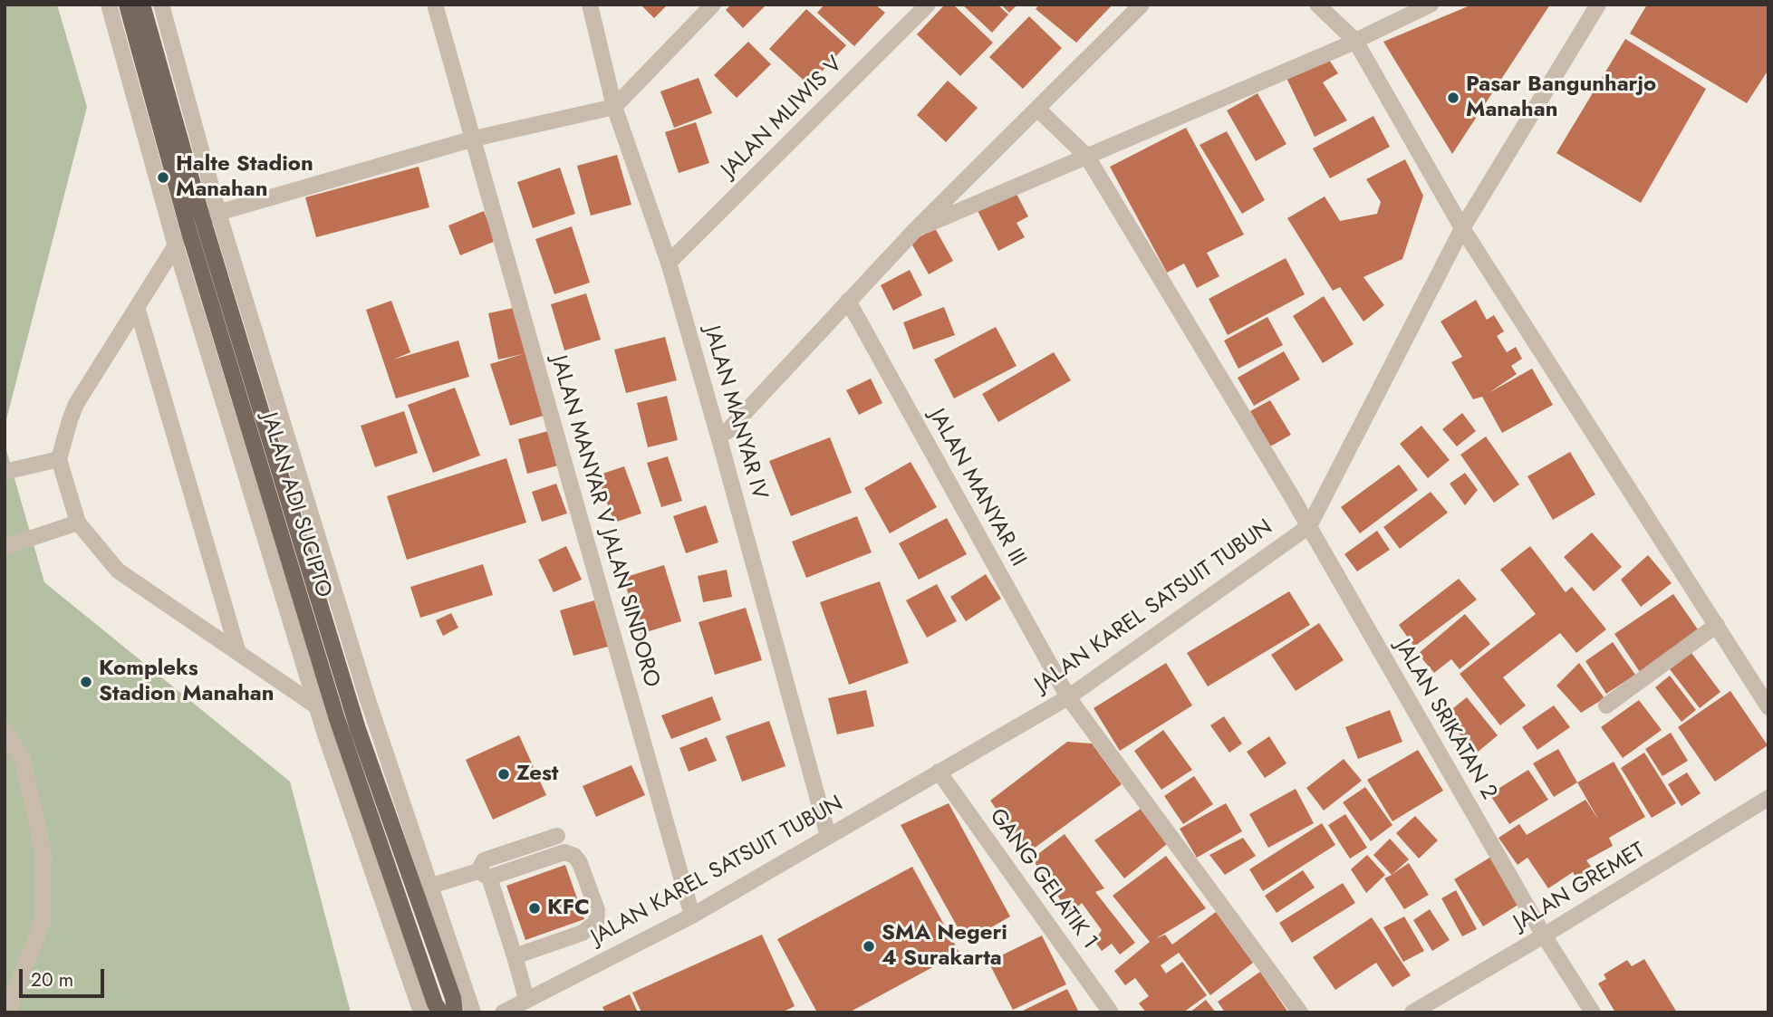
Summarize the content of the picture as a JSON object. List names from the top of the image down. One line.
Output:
{"streets":{"main road":["JALAN ADI SUCIPTO"],"street":["JALAN MLIWIS V","JALAN MANYAR IV","JALAN MANYAR III","JALAN MANYAR V JALAN SINDORO","JALAN KAREL SATSUIT TUBUN","JALAN SRIKATAN 2","GANG GELATIK 1","JALAN GREMET"]},"crossings":[["JALAN MLIWIS V","JALAN MANYAR IV"],["JALAN MANYAR IV","JALAN KAREL SATSUIT TUBUN"],["JALAN MANYAR III","JALAN KAREL SATSUIT TUBUN"],["JALAN MANYAR V JALAN SINDORO","JALAN KAREL SATSUIT TUBUN"],["JALAN KAREL SATSUIT TUBUN","JALAN SRIKATAN 2"],["JALAN KAREL SATSUIT TUBUN","GANG GELATIK 1"],["JALAN SRIKATAN 2","JALAN GREMET"]],"places":["Pasar Bangunharjo Manahan","Halte Stadion Manahan","Kompleks Stadion Manahan","Zest","KFC","SMA Negeri 4 Surakarta"],"scale_bar":"20 m"}
